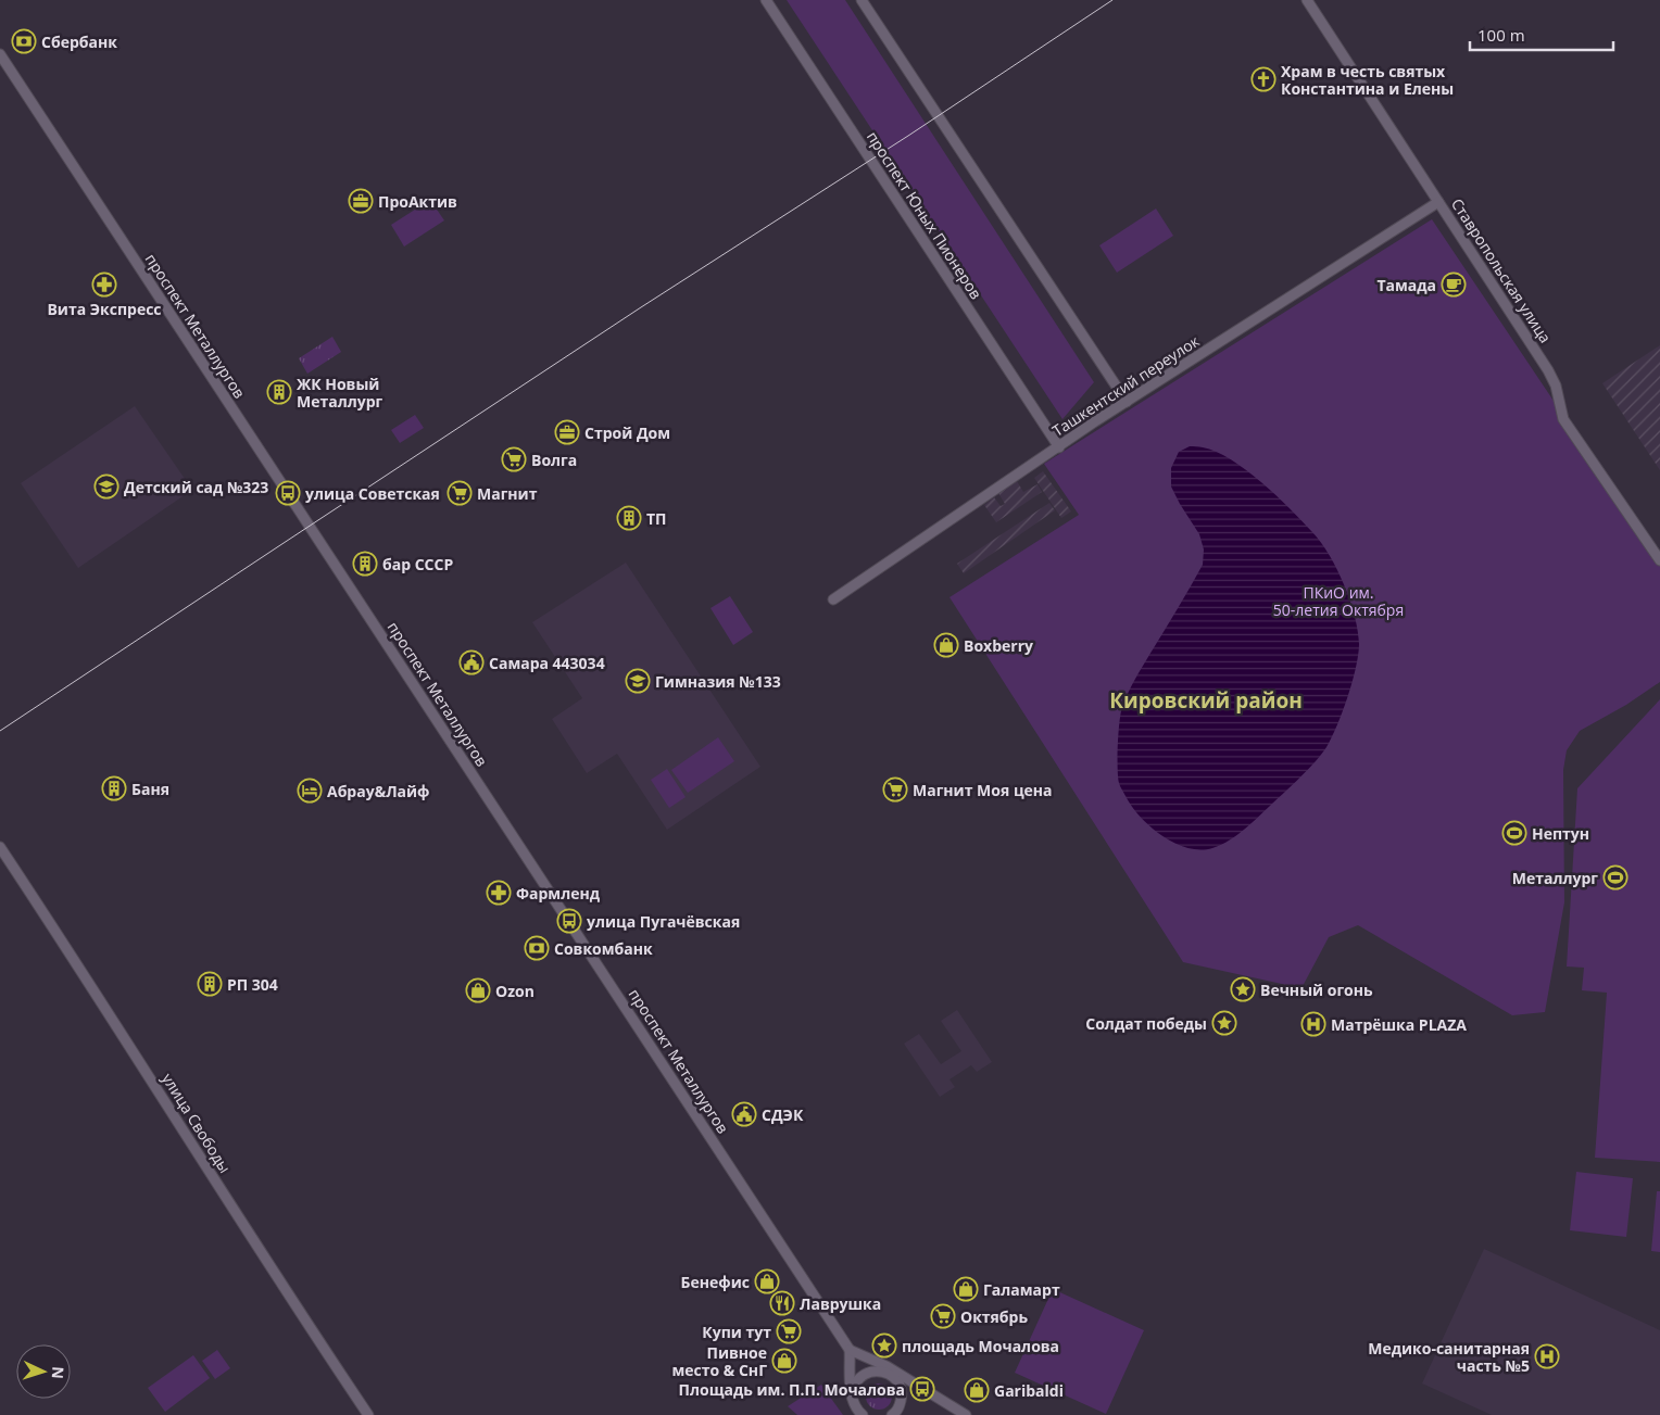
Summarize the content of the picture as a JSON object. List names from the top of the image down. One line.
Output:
{"streets":{"street":["проспект Юных Пионеров","Ставропольская улица","проспект Металлургов","Ташкентский переулок","улица Свободы"]},"crossings":[["проспект Юных Пионеров","Ташкентский переулок"],["Ставропольская улица","Ташкентский переулок"]],"districts":["Кировский район"],"parks":["ПКиО им. 50-летия Октября"],"places":{"bank":["Сбербанк","Совкомбанк"],"church":["Храм в честь святых Константина и Елены"],"office":["ПроАктив","Строй Дом"],"pharmacy":["Вита Экспресс","Фармленд"],"cafe":["Тамада"],"building":["ЖК Новый Металлург","ТП","бар СССР","Баня","РП 304"],"supermarket":["Волга","Магнит","Магнит Моя цена","Октябрь","Купи тут"],"school or university":["Детский сад №323","Гимназия №133"],"bus stop":["улица Советская","улица Пугачёвская","Площадь им. П.П. Мочалова"],"shop":["Boxberry","Ozon","Бенефис","Галамарт","Пивное место & СнГ","Garibaldi"],"public building":["Самара 443034","СДЭК"],"hotel":["Абрау&Лайф"],"sports":["Нептун","Металлург"],"place":["Вечный огонь","Солдат победы","площадь Мочалова"],"hospital":["Матрёшка PLAZA","Медико-санитарная часть №5"],"restaurant":["Лаврушка"]},"scale_bar":"100 m","north":"right"}
